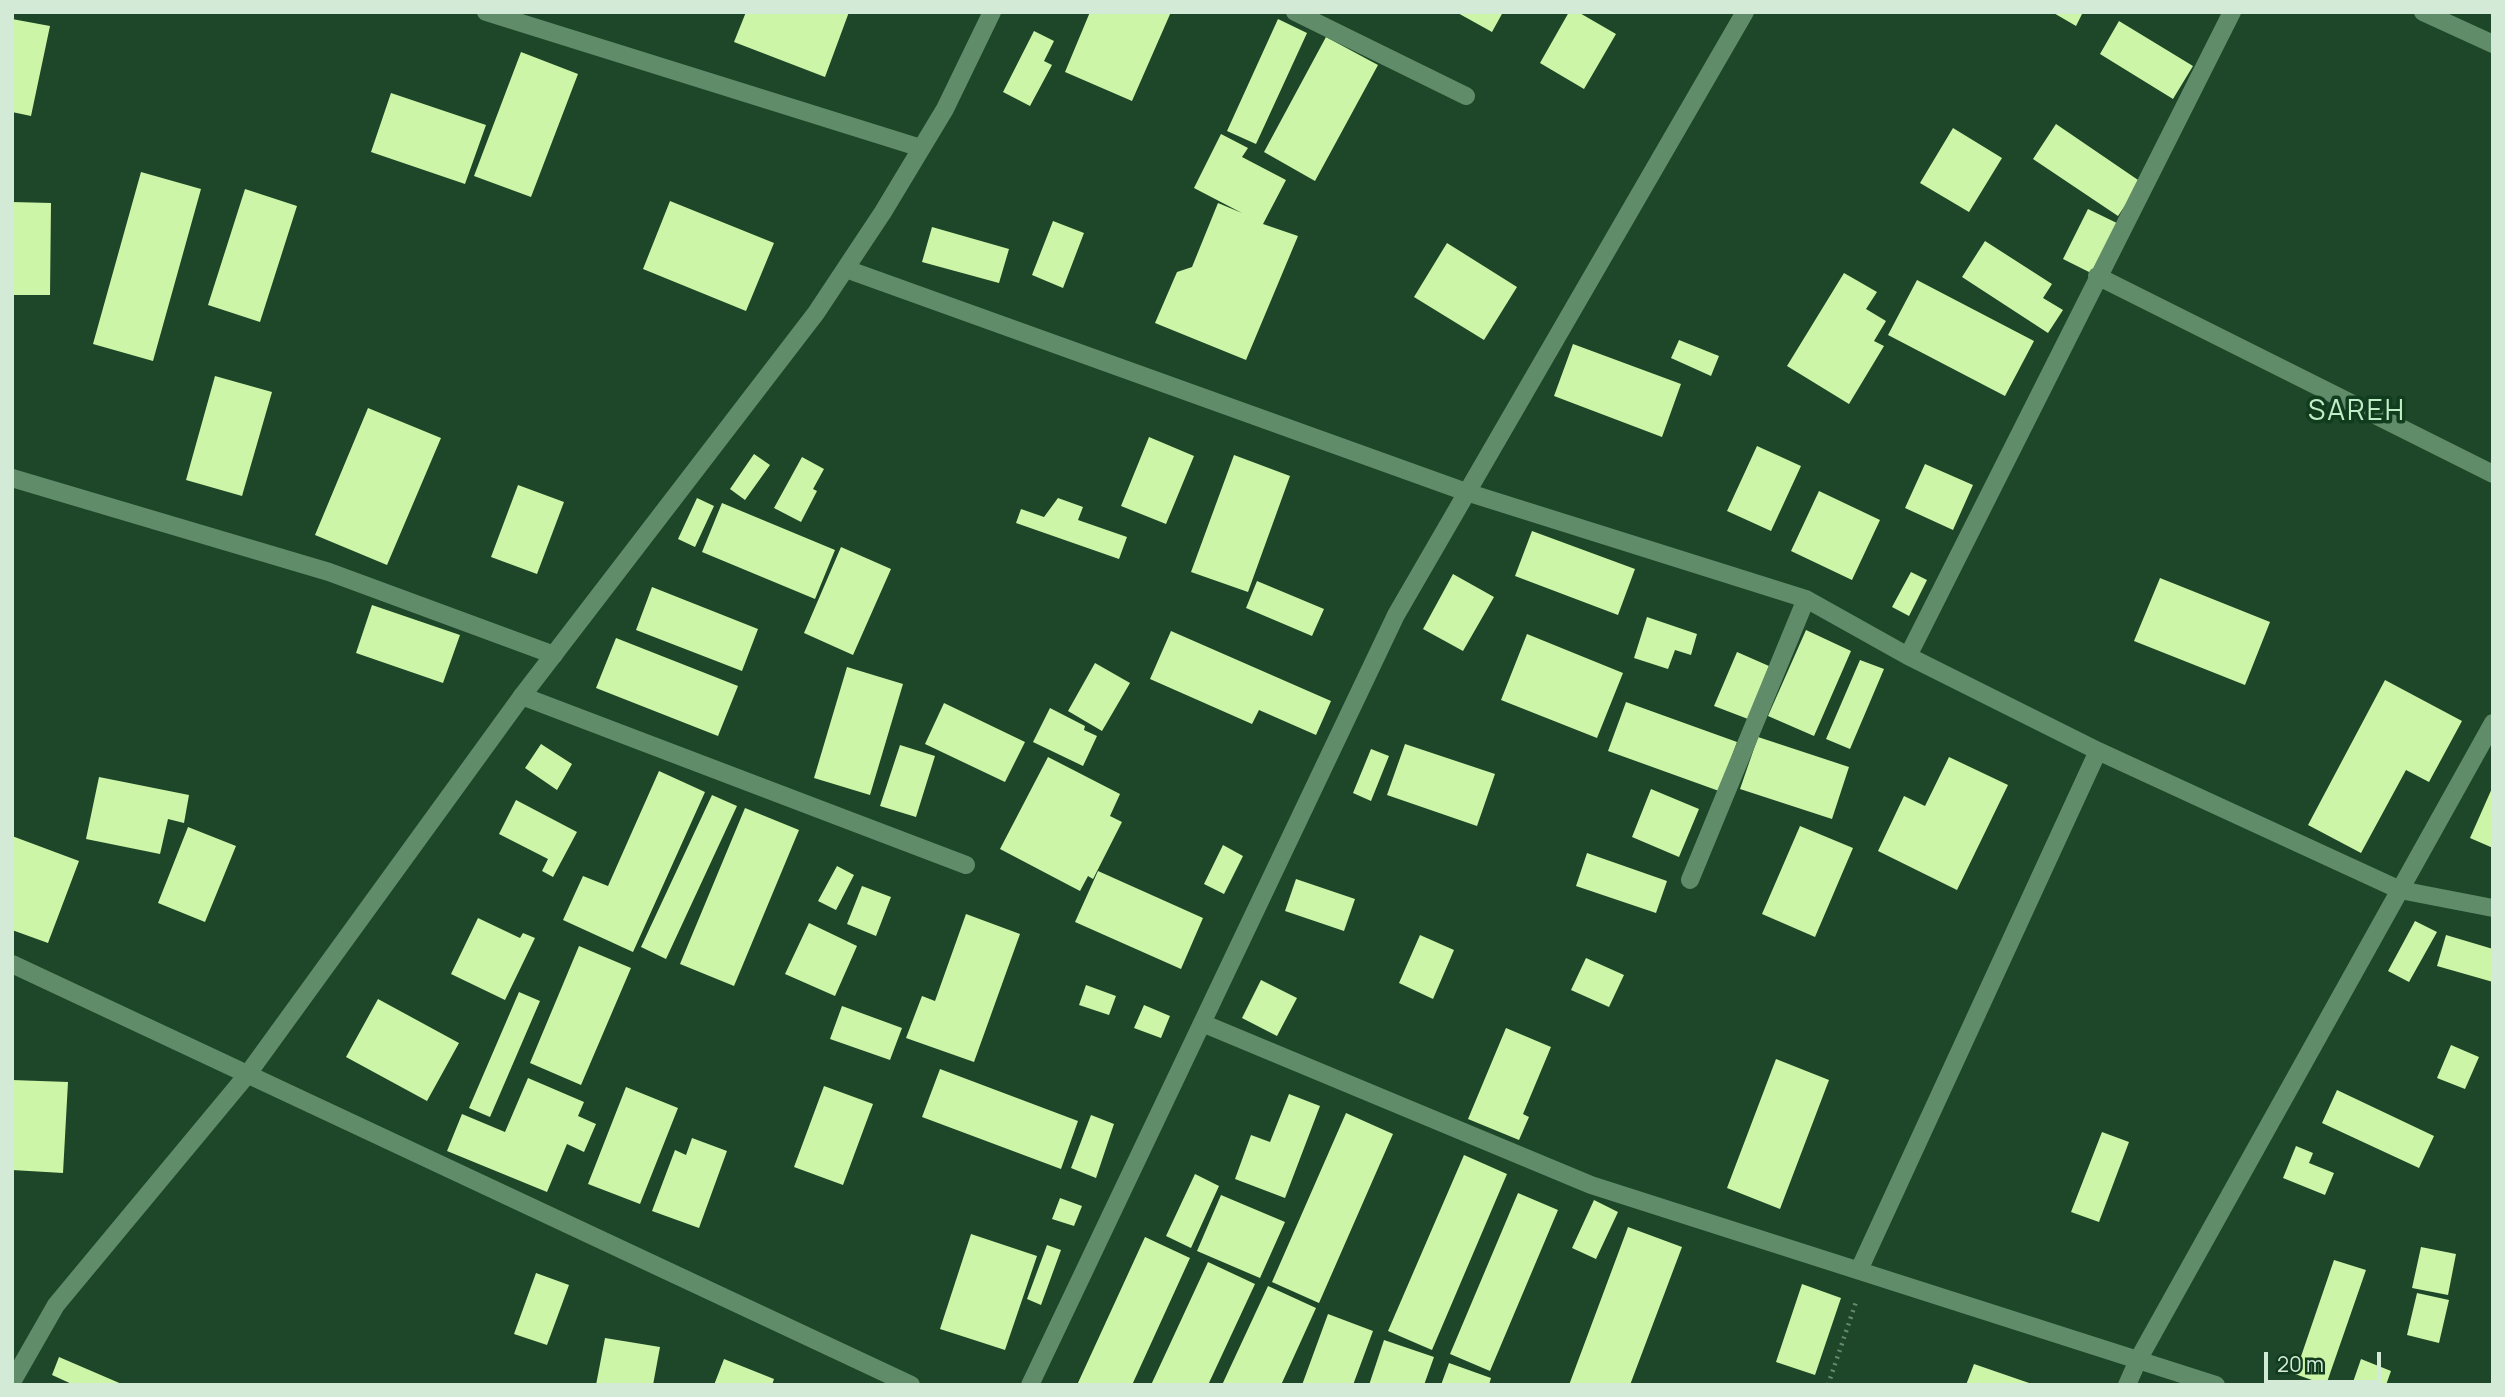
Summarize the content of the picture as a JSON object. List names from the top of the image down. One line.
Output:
{"districts":["SAREH"],"scale_bar":"20 m"}
